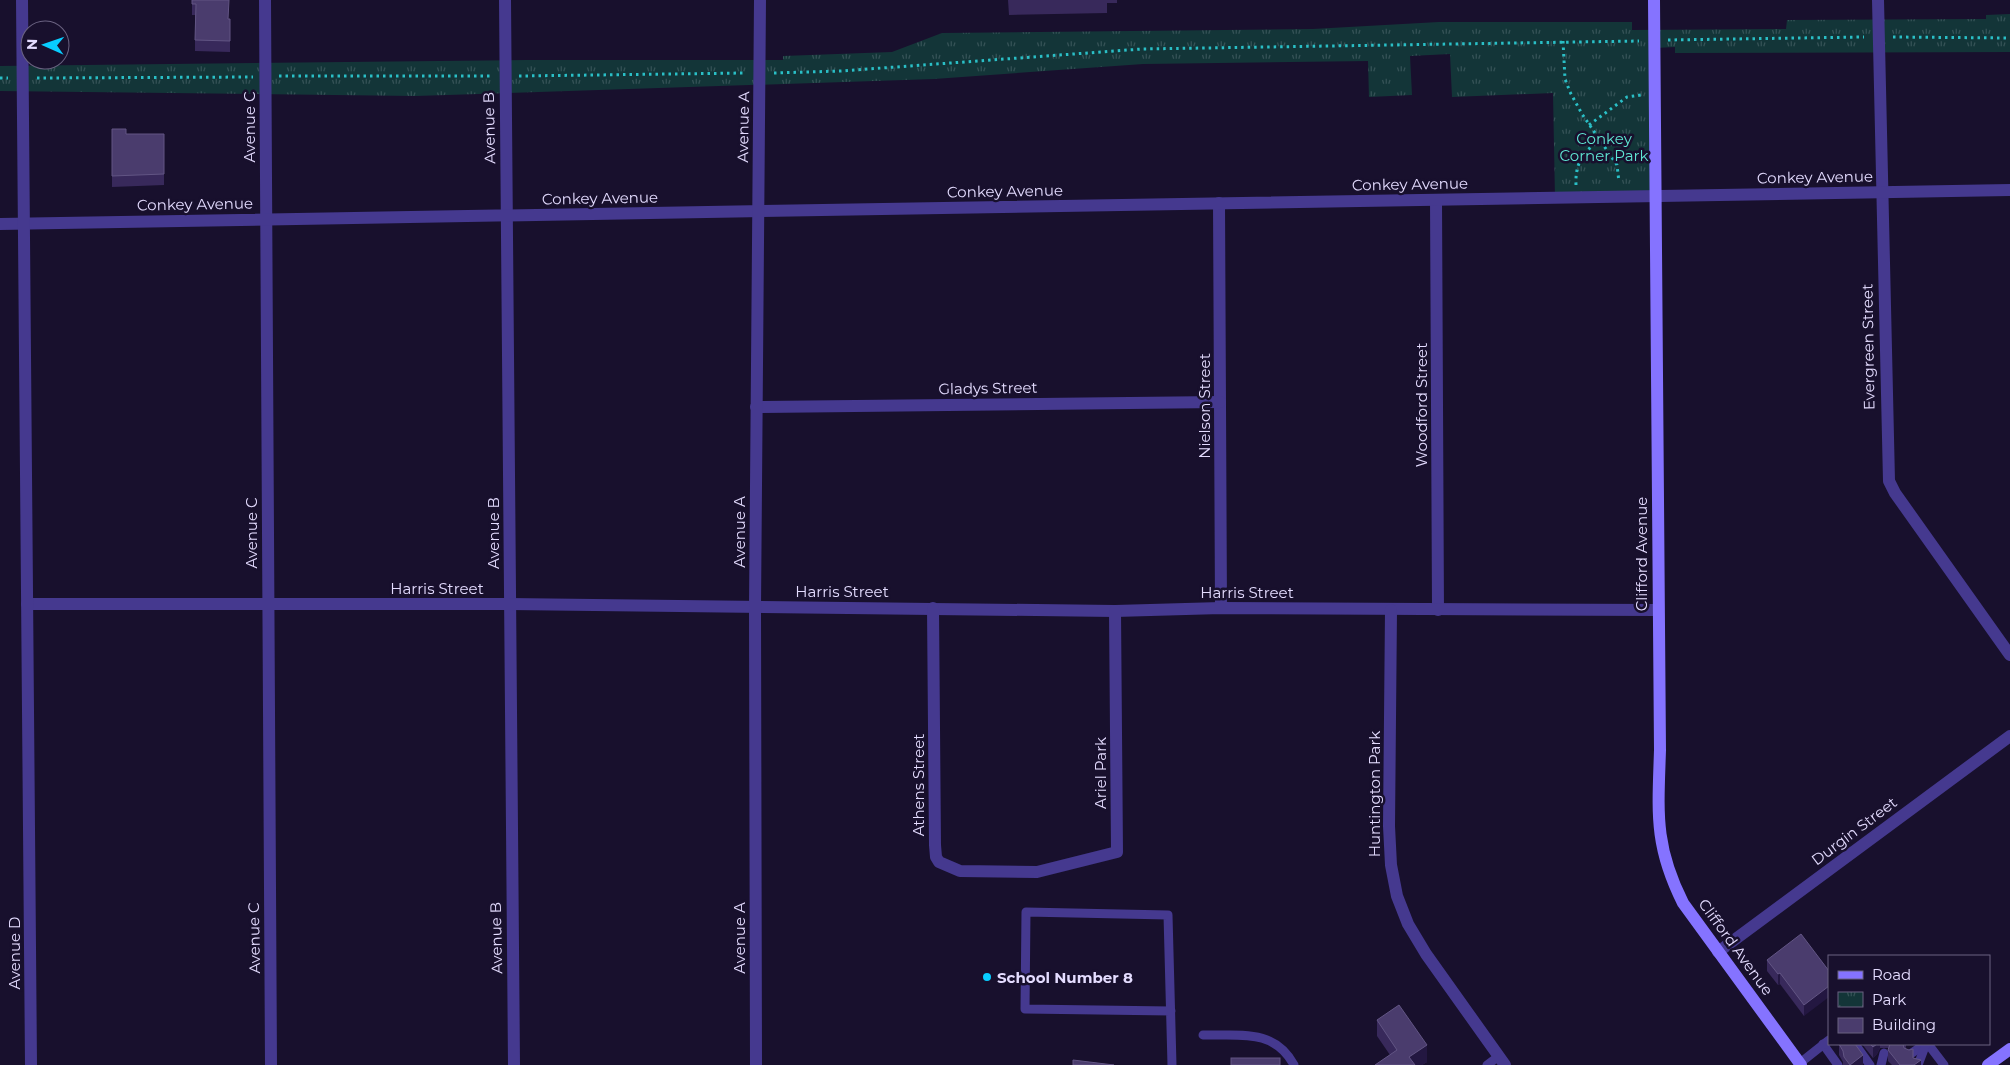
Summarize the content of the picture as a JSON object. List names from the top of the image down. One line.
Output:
{"streets":{"main road":["Clifford Avenue"],"street":["Avenue C","Avenue A","Avenue B","Conkey Avenue","Evergreen Street","Gladys Street","Woodford Street","Nielson Street","Harris Street","Ariel Park","Athens Street","Huntington Park","Durgin Street","Avenue D"]},"crossings":[["Avenue C","Conkey Avenue"],["Avenue C","Harris Street"],["Avenue A","Conkey Avenue"],["Avenue A","Gladys Street"],["Avenue A","Harris Street"],["Avenue B","Conkey Avenue"],["Avenue B","Harris Street"],["Conkey Avenue","Evergreen Street"],["Conkey Avenue","Woodford Street"],["Conkey Avenue","Nielson Street"],["Conkey Avenue","Clifford Avenue"],["Conkey Avenue","Avenue D"],["Gladys Street","Nielson Street"],["Woodford Street","Harris Street"],["Nielson Street","Harris Street"],["Clifford Avenue","Harris Street"],["Clifford Avenue","Durgin Street"],["Harris Street","Ariel Park"],["Harris Street","Athens Street"],["Harris Street","Huntington Park"],["Harris Street","Avenue D"],["Ariel Park","Athens Street"]],"parks":["Conkey Corner Park"],"places":["School Number 8"],"legend":["Road","Park","Building"],"north":"left"}
